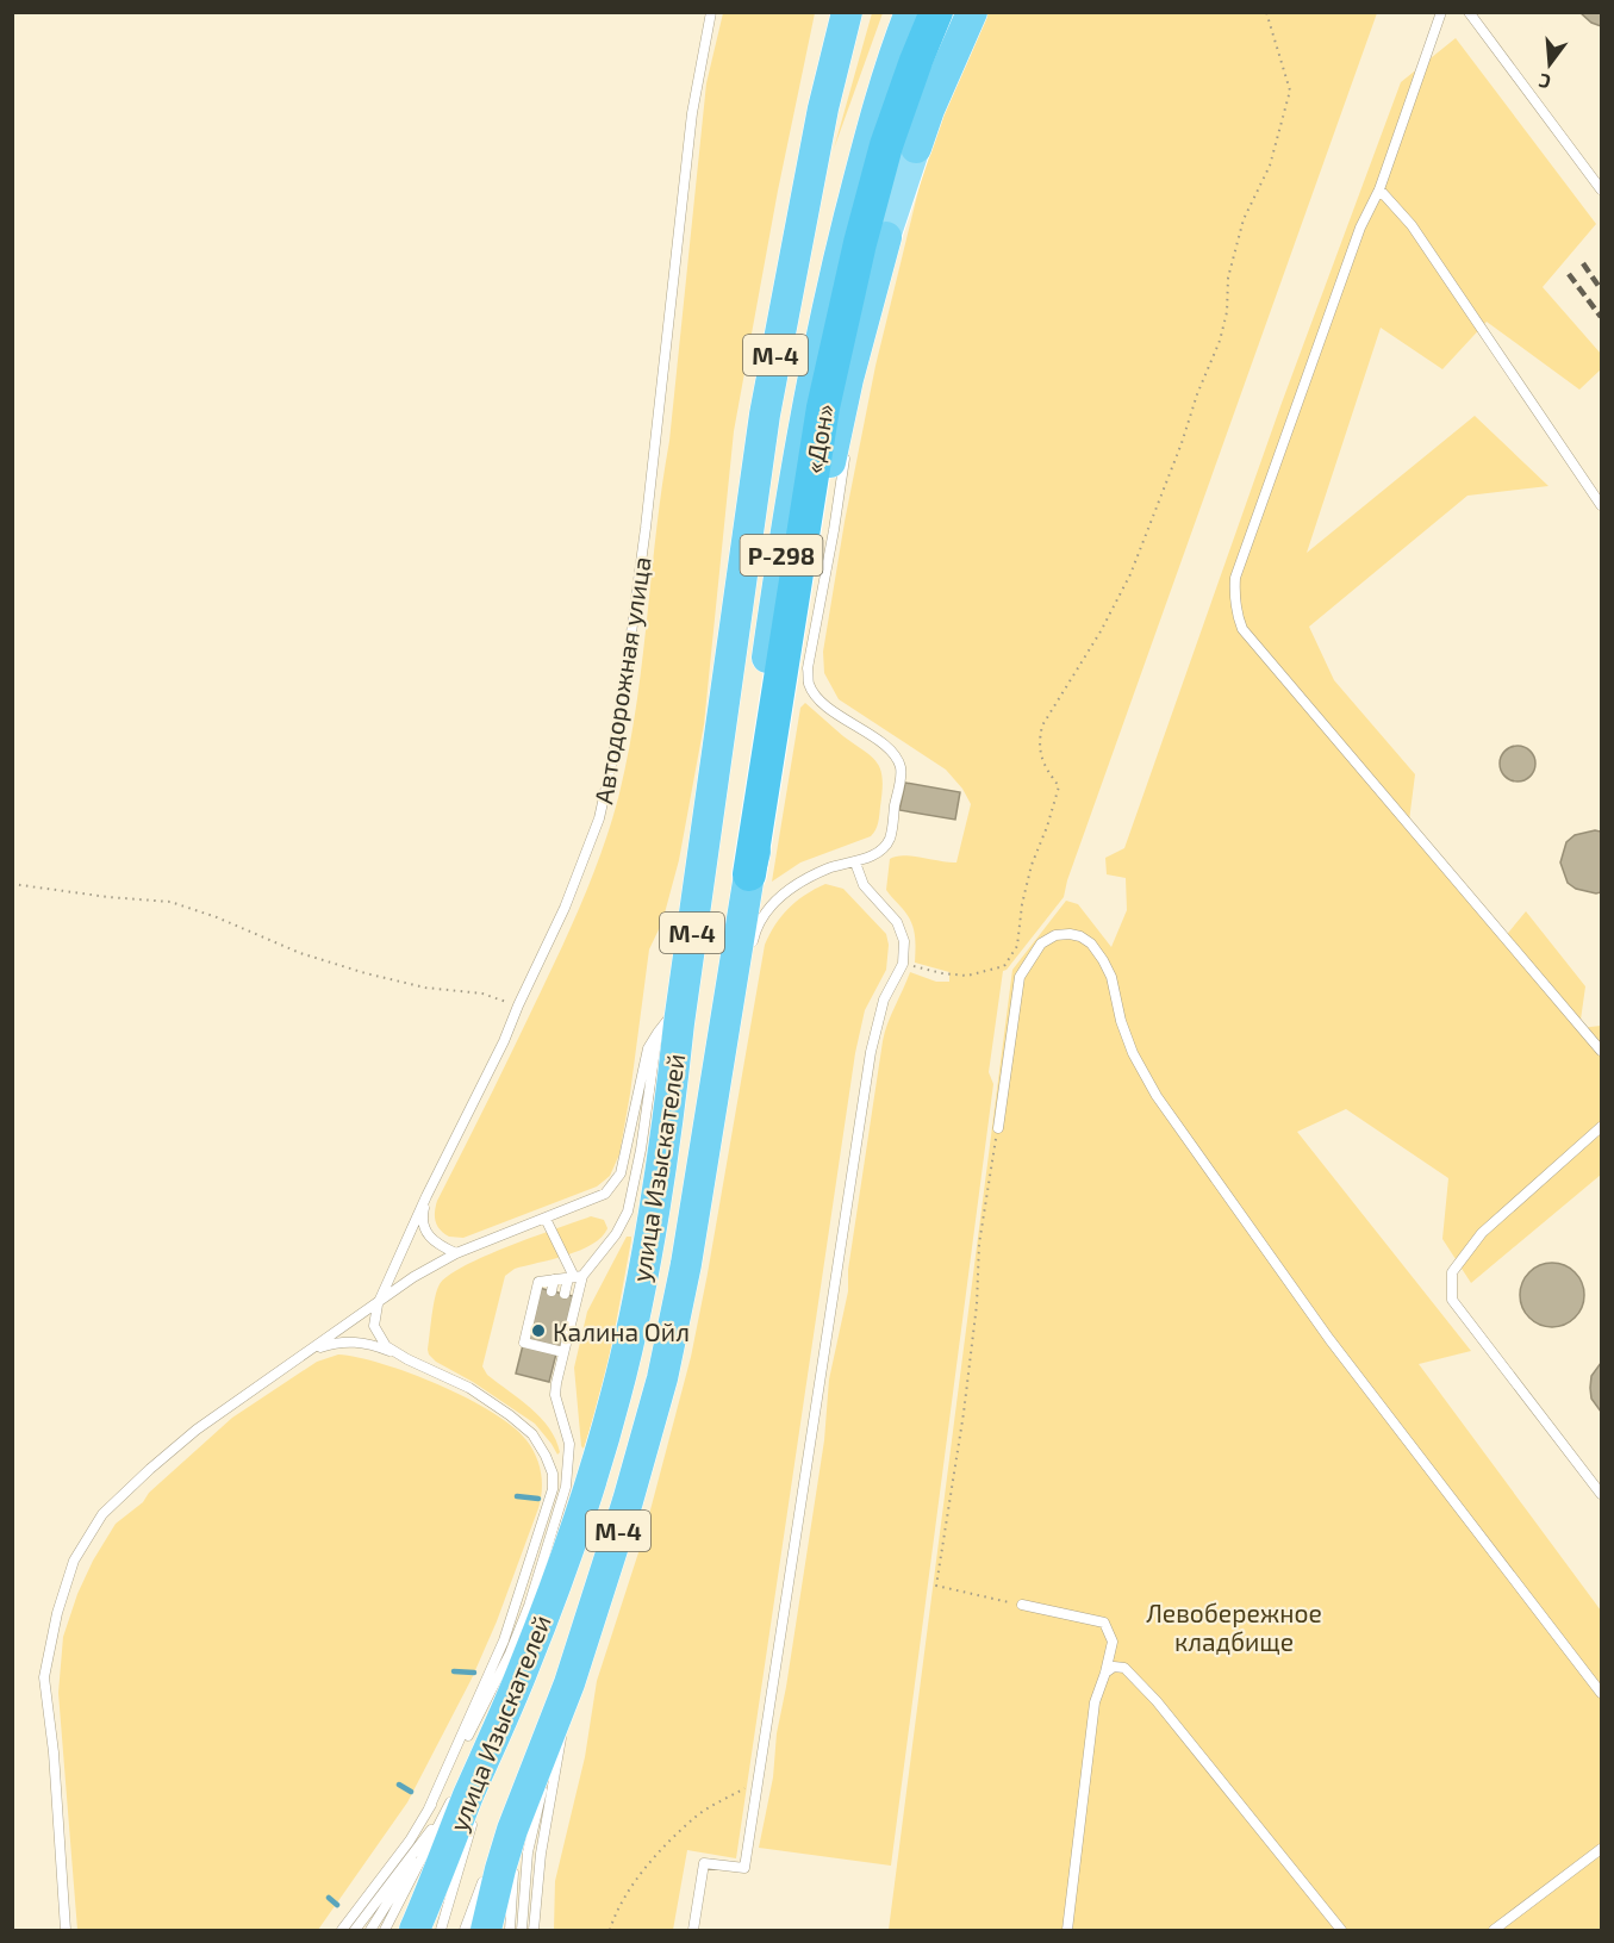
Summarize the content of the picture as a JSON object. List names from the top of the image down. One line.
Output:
{"streets":{"highway":["М-4","«Дон»","Р-298","улица Изыскателей"],"lane":["Автодорожная улица"]},"crossings":[["М-4","Р-298"],["М-4","улица Изыскателей"],["«Дон»","Р-298"],["«Дон»","улица Изыскателей"],["Р-298","улица Изыскателей"]],"parks":["Левобережное кладбище"],"places":["Калина Ойл"],"north":"bottom"}
